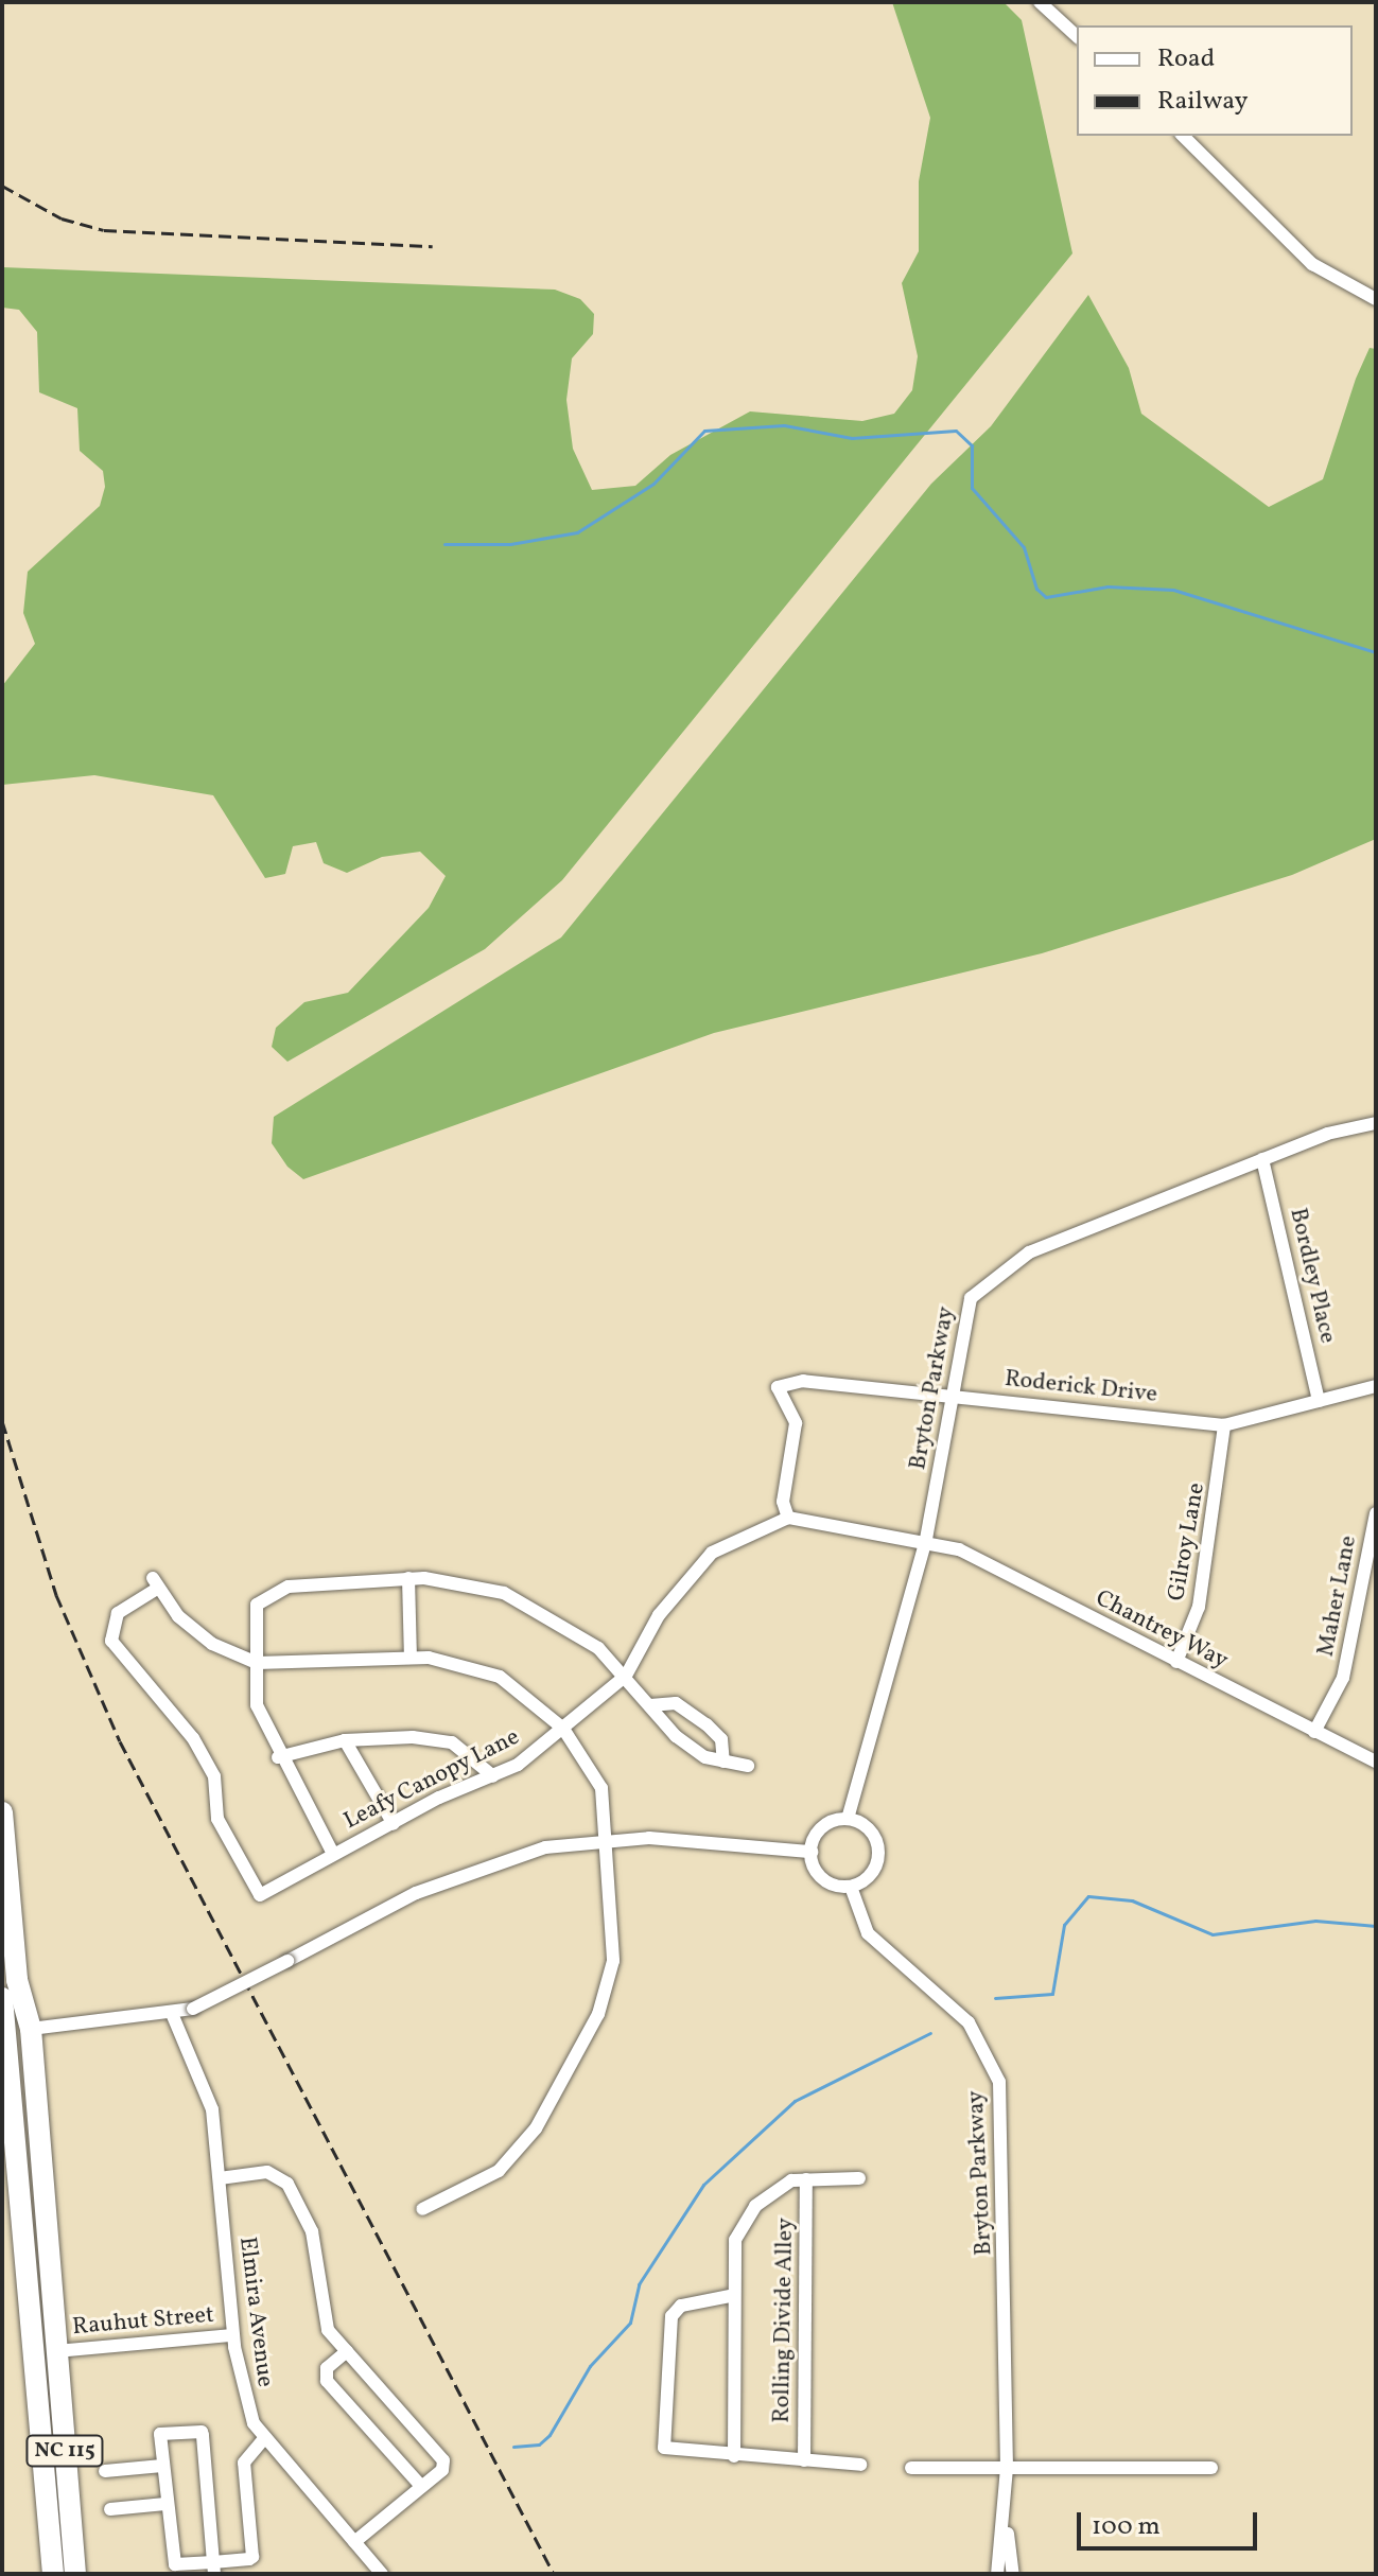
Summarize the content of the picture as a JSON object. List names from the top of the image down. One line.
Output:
{"streets":{"main road":["NC 115"],"street":["Bordley Place","Roderick Drive","Bryton Parkway","Gilroy Lane","Maher Lane","Chantrey Way","Leafy Canopy Lane","Elmira Avenue","Rolling Divide Alley","Rauhut Street"]},"crossings":[["Bordley Place","Roderick Drive"],["Bordley Place","Bryton Parkway"],["Roderick Drive","Bryton Parkway"],["Roderick Drive","Gilroy Lane"],["Roderick Drive","Chantrey Way"],["Roderick Drive","Leafy Canopy Lane"],["Bryton Parkway","Chantrey Way"],["Gilroy Lane","Chantrey Way"],["Maher Lane","Chantrey Way"],["Chantrey Way","Leafy Canopy Lane"],["Elmira Avenue","Rauhut Street"],["Rauhut Street","NC 115"]],"legend":["Road","Railway"],"scale_bar":"100 m"}
